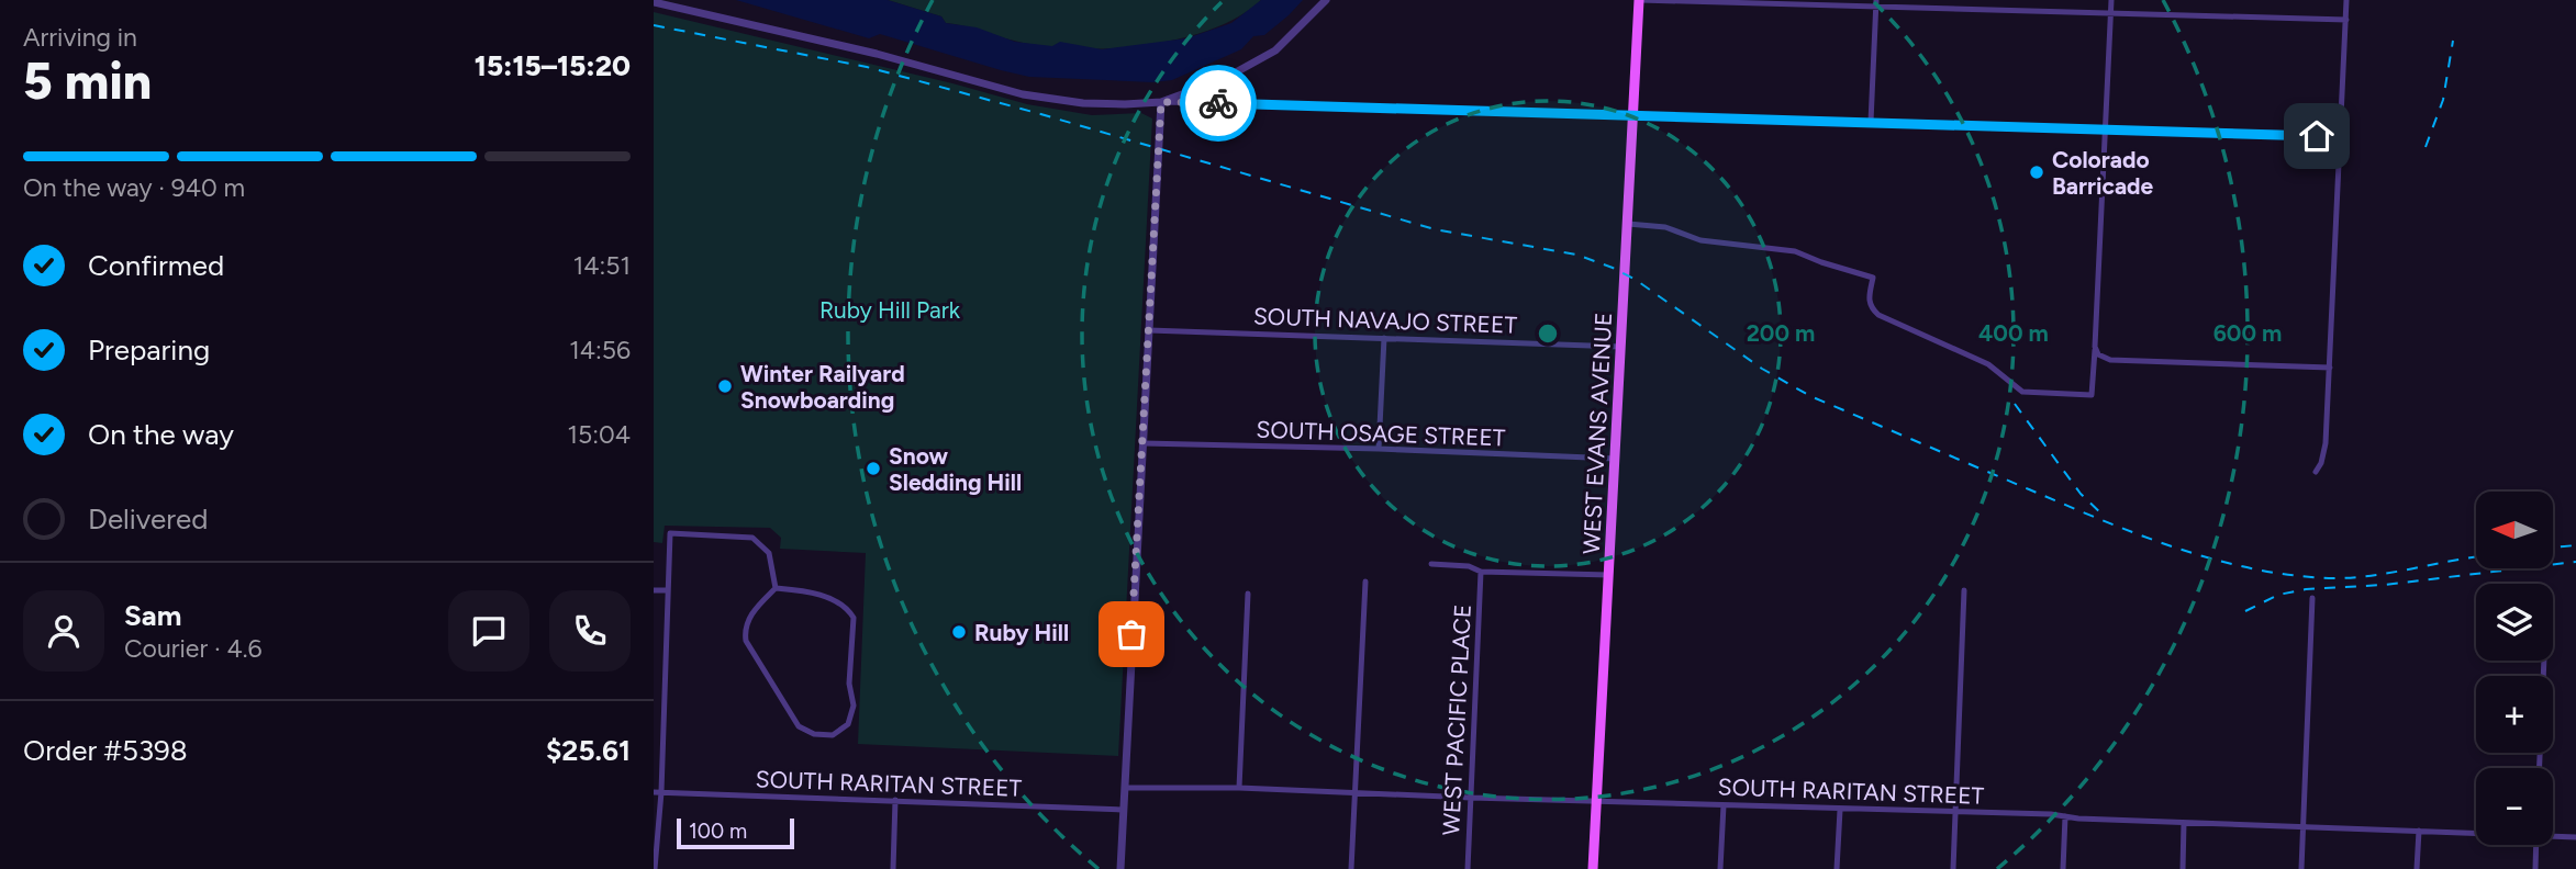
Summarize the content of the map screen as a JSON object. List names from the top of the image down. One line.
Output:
{"streets":{"main road":["WEST EVANS AVENUE"],"street":["SOUTH NAVAJO STREET","SOUTH OSAGE STREET","WEST PACIFIC PLACE","SOUTH RARITAN STREET"]},"crossings":[["SOUTH NAVAJO STREET","WEST EVANS AVENUE"],["SOUTH OSAGE STREET","WEST EVANS AVENUE"],["WEST EVANS AVENUE","SOUTH RARITAN STREET"],["WEST PACIFIC PLACE","SOUTH RARITAN STREET"]],"parks":["Ruby Hill Park"],"places":["Colorado Barricade","Winter Railyard Snowboarding","Snow Sledding Hill","Ruby Hill"],"scale_bar":"100 m","north":"left","page":{"heading":["5 min","Arriving in","15:15–15:20"],"panel":["Sam","Courier · 4.6","Order #5398","$25.61"],"bar":"On the way · 940 m","list":[["Confirmed","14:51"],["Preparing","14:56"],["On the way","15:04"],"Delivered"],"map_buttons":["+","−"],"scale":"100 m"},"rings":["200 m","400 m","600 m"]}
